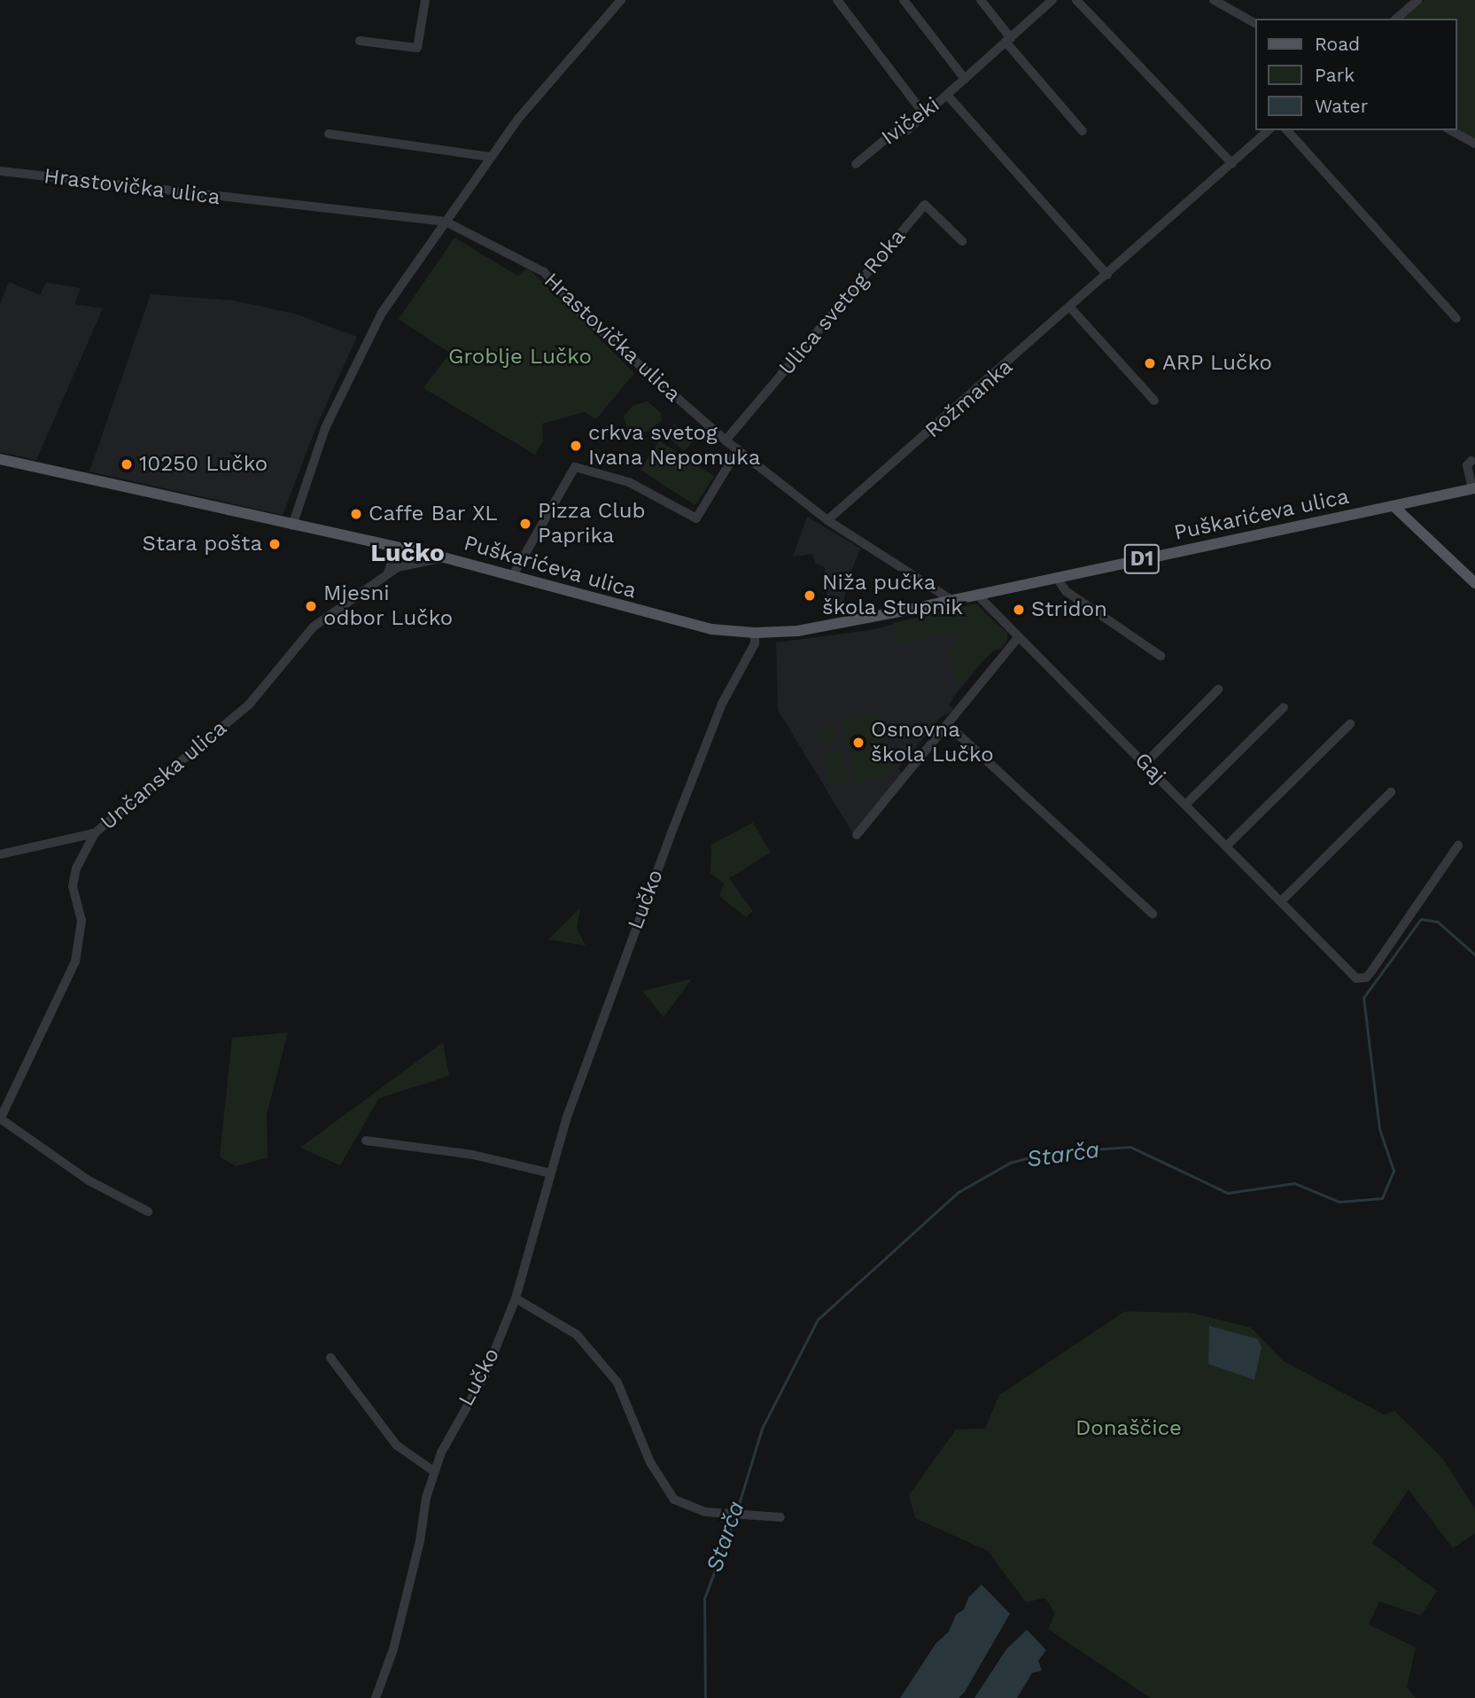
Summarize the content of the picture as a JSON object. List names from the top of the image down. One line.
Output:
{"streets":{"main road":["Puškarićeva ulica","D1"],"street":["Ivičeki","Hrastovička ulica","Ulica svetog Roka","Rožmanka","Gaj","Unčanska ulica","Lučko"]},"crossings":[["Hrastovička ulica","Ulica svetog Roka"],["Hrastovička ulica","Rožmanka"],["Hrastovička ulica","Puškarićeva ulica"],["Puškarićeva ulica","Gaj"],["Puškarićeva ulica","Unčanska ulica"],["Puškarićeva ulica","Lučko"]],"districts":["Lučko"],"water":["Starča"],"parks":["Groblje Lučko","Donaščice"],"places":["ARP Lučko","crkva svetog Ivana Nepomuka","10250 Lučko","Caffe Bar XL","Pizza Club Paprika","Stara pošta","Niža pučka škola Stupnik","Mjesni odbor Lučko","Stridon","Osnovna škola Lučko"],"legend":["Road","Park","Water"]}
